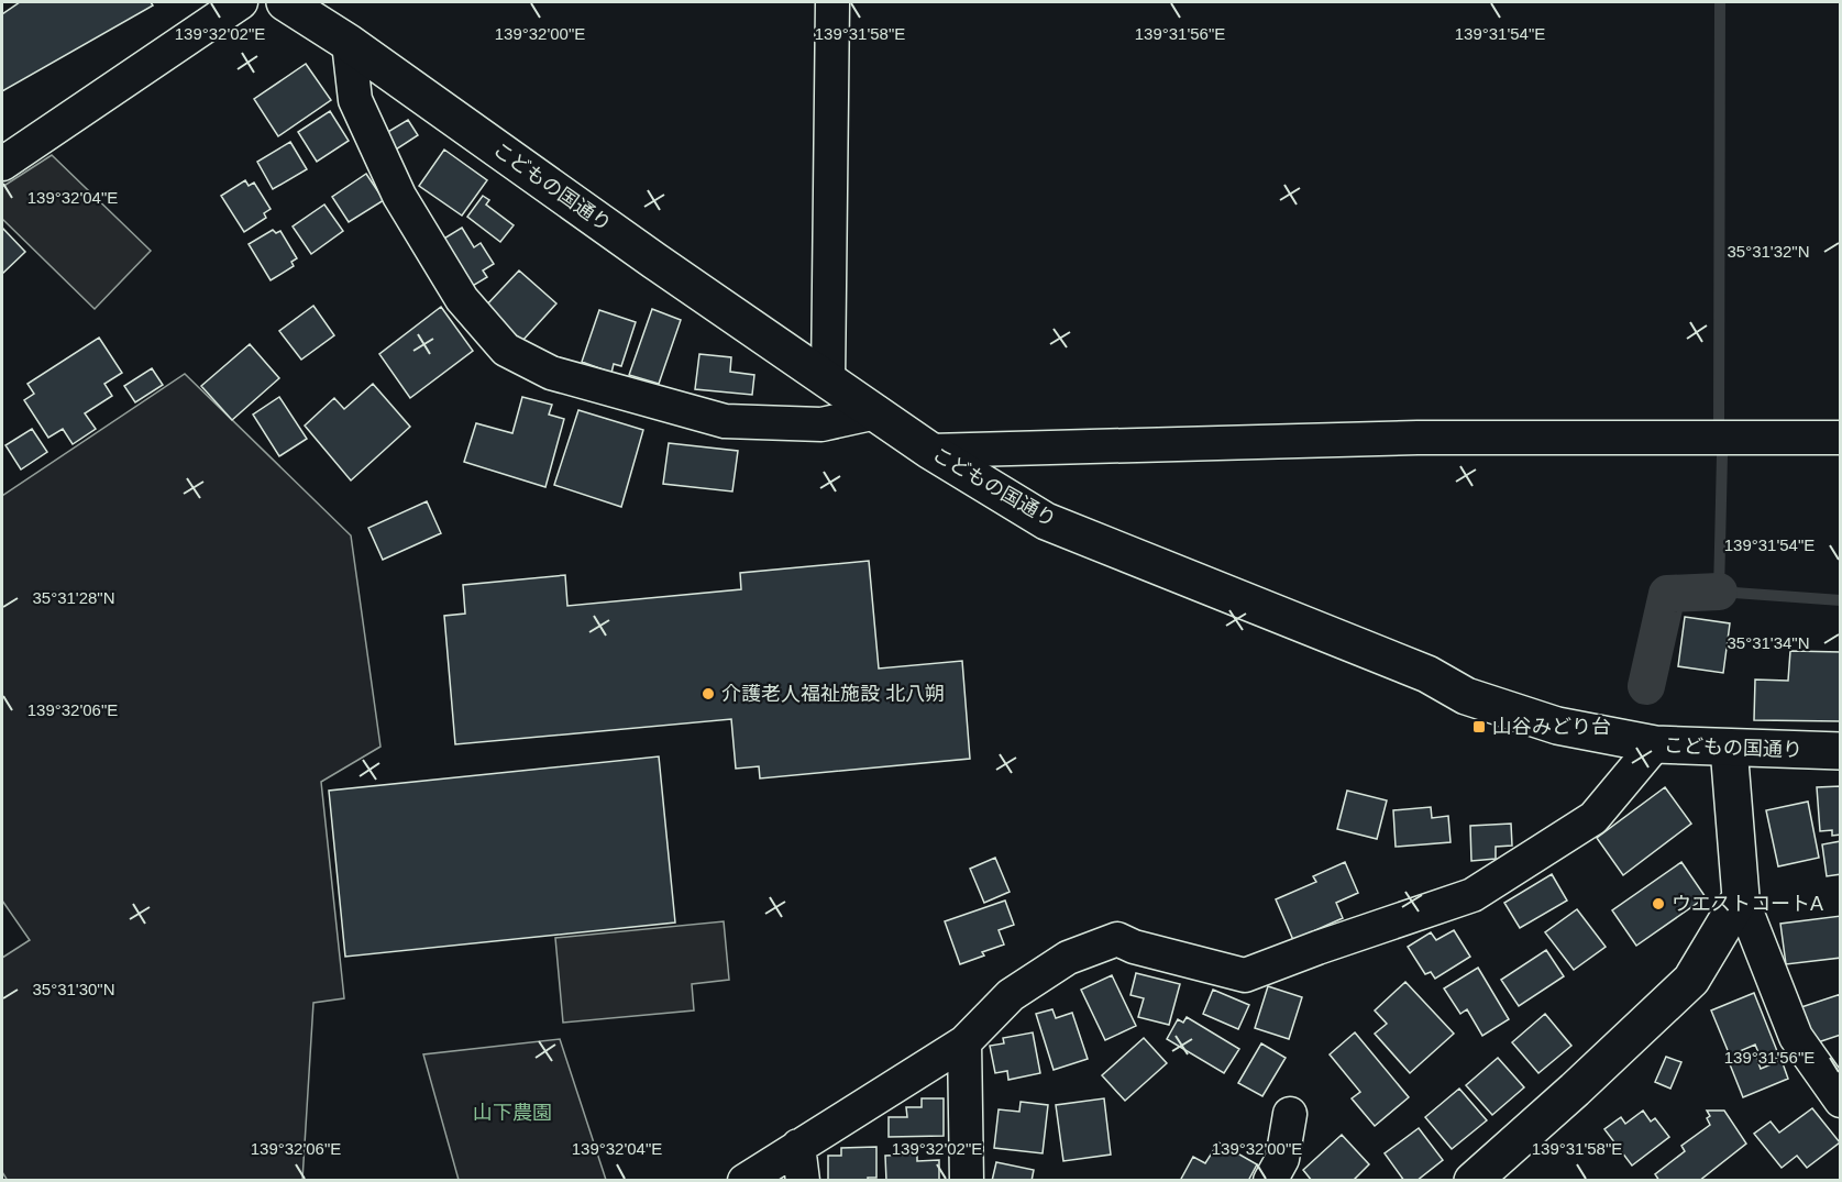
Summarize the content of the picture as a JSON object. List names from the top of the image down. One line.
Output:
{"streets":{"main road":["こどもの国通り"]},"parks":["山下農園"],"places":{"other":["介護老人福祉施設 北八朔","ウエストコートA"],"transit":["山谷みどり台"]},"coordinates":["139°32'02\"E","139°32'00\"E","139°31'58\"E","139°31'56\"E","139°31'54\"E","139°32'04\"E","35°31'32\"N","35°31'28\"N","35°31'34\"N","139°32'06\"E","35°31'30\"N"]}
